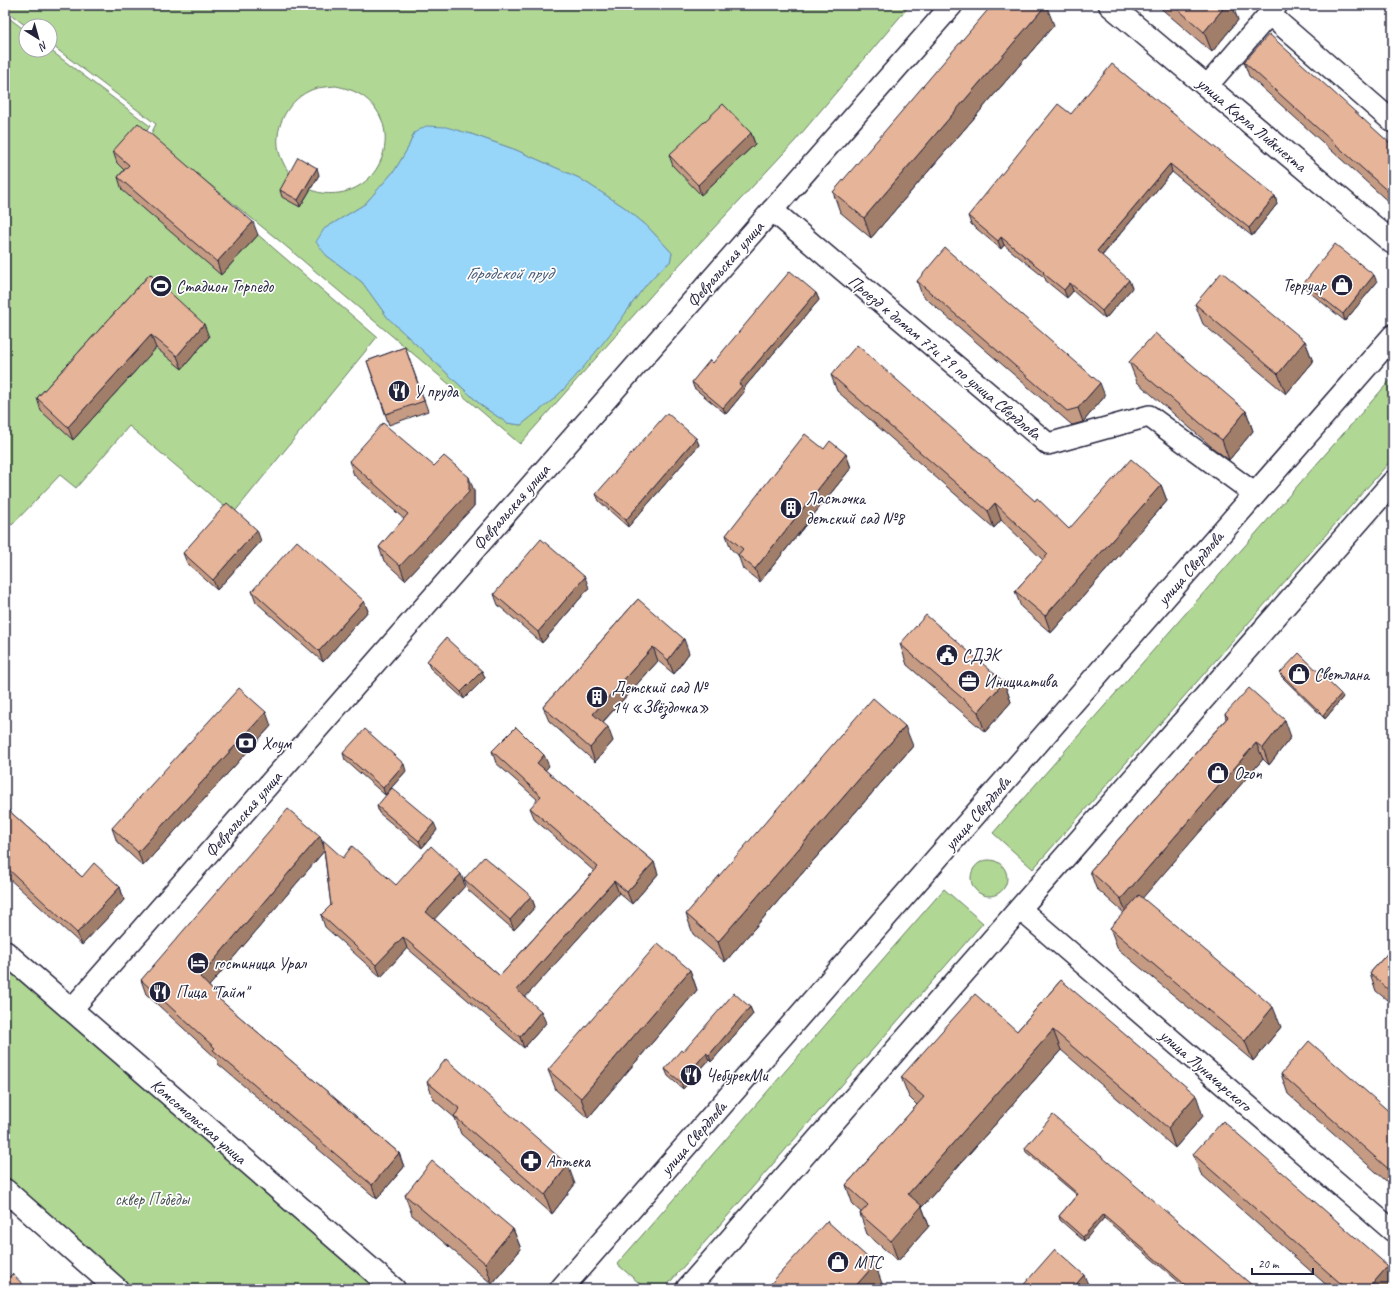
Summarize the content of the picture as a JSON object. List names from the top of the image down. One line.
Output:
{"streets":{"main road":["улица Карла Либкнехта","улица Свердлова","Комсомольская улица"],"street":["Февральская улица","Проезд к домам 77и 79 по улица Свердлова","улица Луначарского"]},"crossings":[["Февральская улица","Проезд к домам 77и 79 по улица Свердлова"],["Февральская улица","Комсомольская улица"],["Проезд к домам 77и 79 по улица Свердлова","улица Свердлова"]],"water":["Городской пруд"],"parks":["сквер Победы"],"places":{"shop":["Терруар","Светлана","Ozon","МТС"],"sports":["Стадион Торпедо"],"restaurant":["У пруда","Пица \"Тайм\"","ЧебурекМи"],"building":["Ласточка детский сад №8","Детский сад № 14 «Звёздочка»"],"public building":["СДЭК"],"office":["Инициатива"],"bank":["Хоум"],"hotel":["гостиница Урал"],"pharmacy":["Аптека"]},"scale_bar":"20 m","north":"bottom right"}
